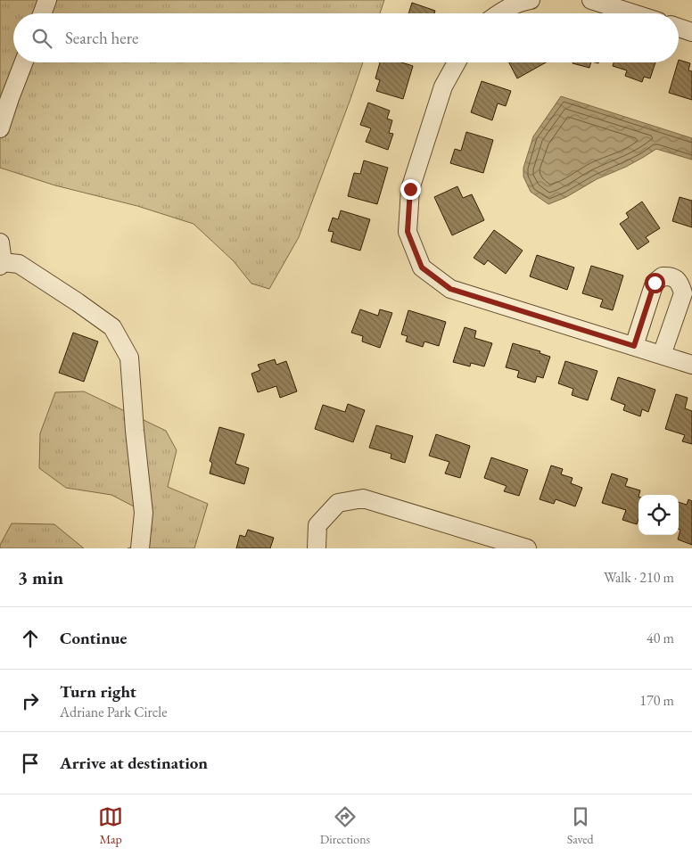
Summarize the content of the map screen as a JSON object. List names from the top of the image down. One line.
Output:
{"page":{"search":"Search here","heading":["3 min","Walk · 210 m"],"list":[["Continue","40 m"],["Turn right","Adriane Park Circle","170 m"],"Arrive at destination"],"nav":["Map","Directions","Saved"]}}
